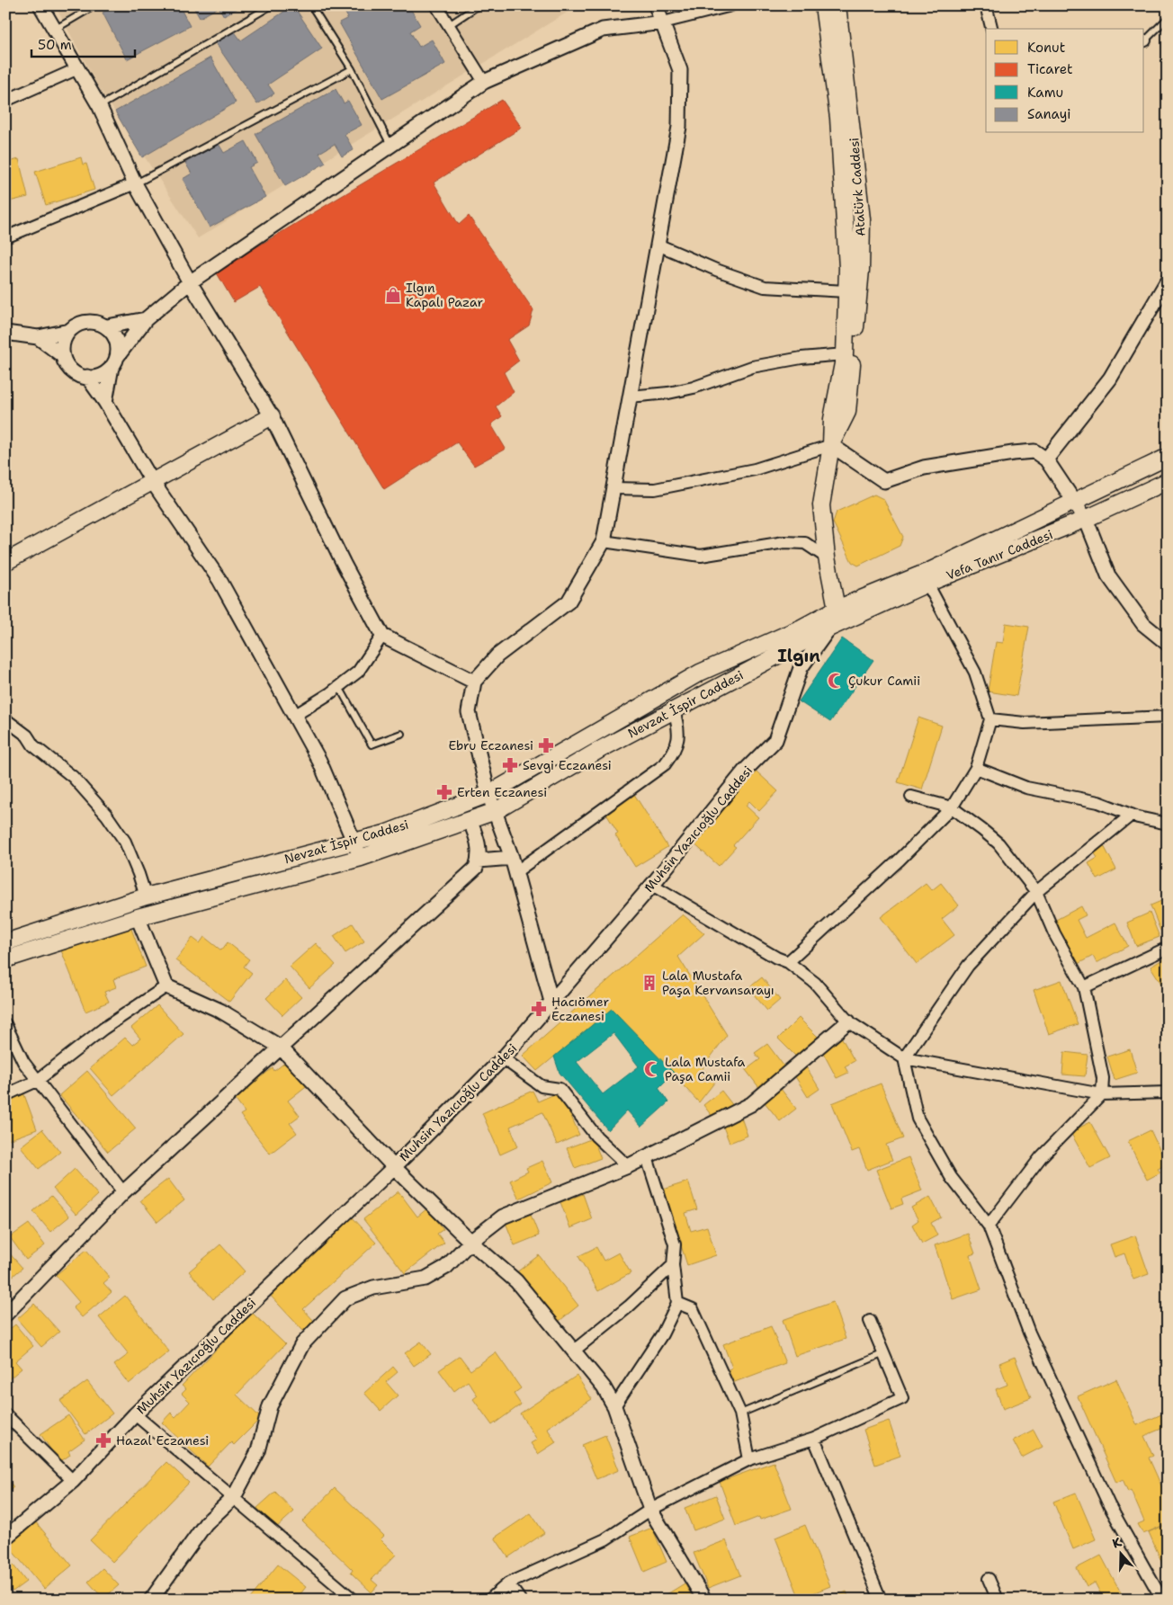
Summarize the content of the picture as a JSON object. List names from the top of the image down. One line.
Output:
{"streets":{"main road":["Atatürk Caddesi","Vefa Tanır Caddesi","Nevzat İspir Caddesi"],"street":["Muhsin Yazıcıoğlu Caddesi"]},"crossings":[["Atatürk Caddesi","Vefa Tanır Caddesi"],["Atatürk Caddesi","Nevzat İspir Caddesi"],["Atatürk Caddesi","Muhsin Yazıcıoğlu Caddesi"],["Vefa Tanır Caddesi","Nevzat İspir Caddesi"],["Vefa Tanır Caddesi","Muhsin Yazıcıoğlu Caddesi"],["Nevzat İspir Caddesi","Muhsin Yazıcıoğlu Caddesi"]],"districts":["Ilgın"],"places":{"shop":["Ilgın Kapalı Pazar"],"mosque":["Çukur Camii","Lala Mustafa Paşa Camii"],"pharmacy":["Ebru Eczanesi","Sevgi Eczanesi","Erten Eczanesi","Hacıömer Eczanesi","Hazal Eczanesi"],"building":["Lala Mustafa Paşa Kervansarayı"]},"legend":["Konut","Ticaret","Kamu","Sanayi"],"scale_bar":"50 m","north":"top"}
